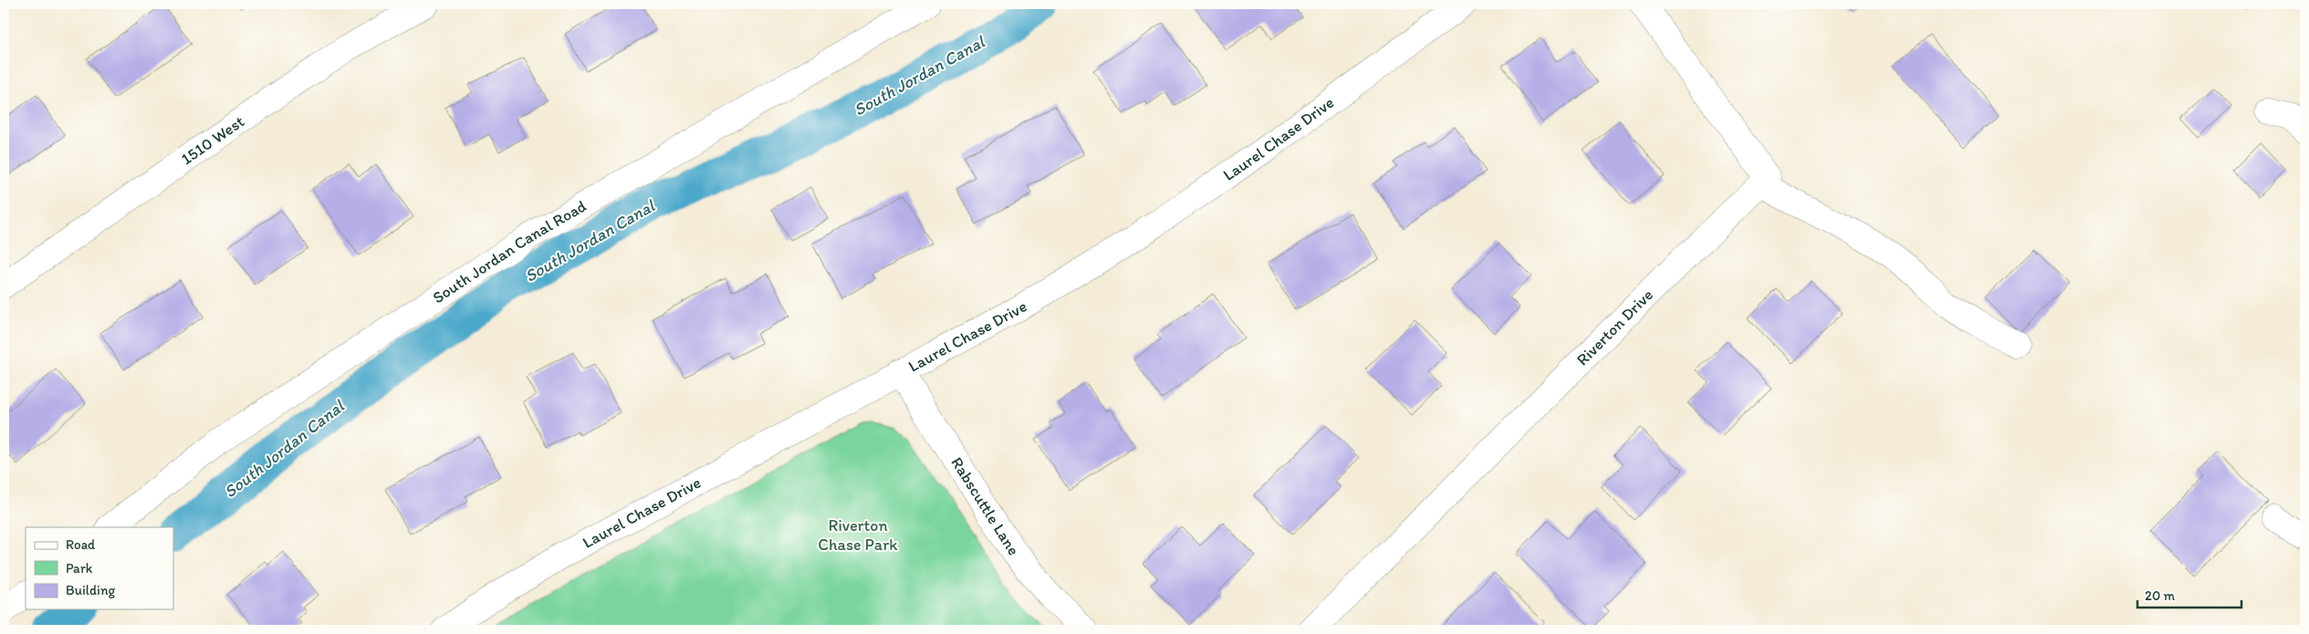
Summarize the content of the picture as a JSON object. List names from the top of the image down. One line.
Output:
{"streets":{"street":["Laurel Chase Drive","1510 West","South Jordan Canal Road","Riverton Drive","Rabscuttle Lane"]},"crossings":[["Laurel Chase Drive","Rabscuttle Lane"]],"water":["South Jordan Canal"],"parks":["Riverton Chase Park"],"legend":["Road","Park","Building"],"scale_bar":"20 m"}
